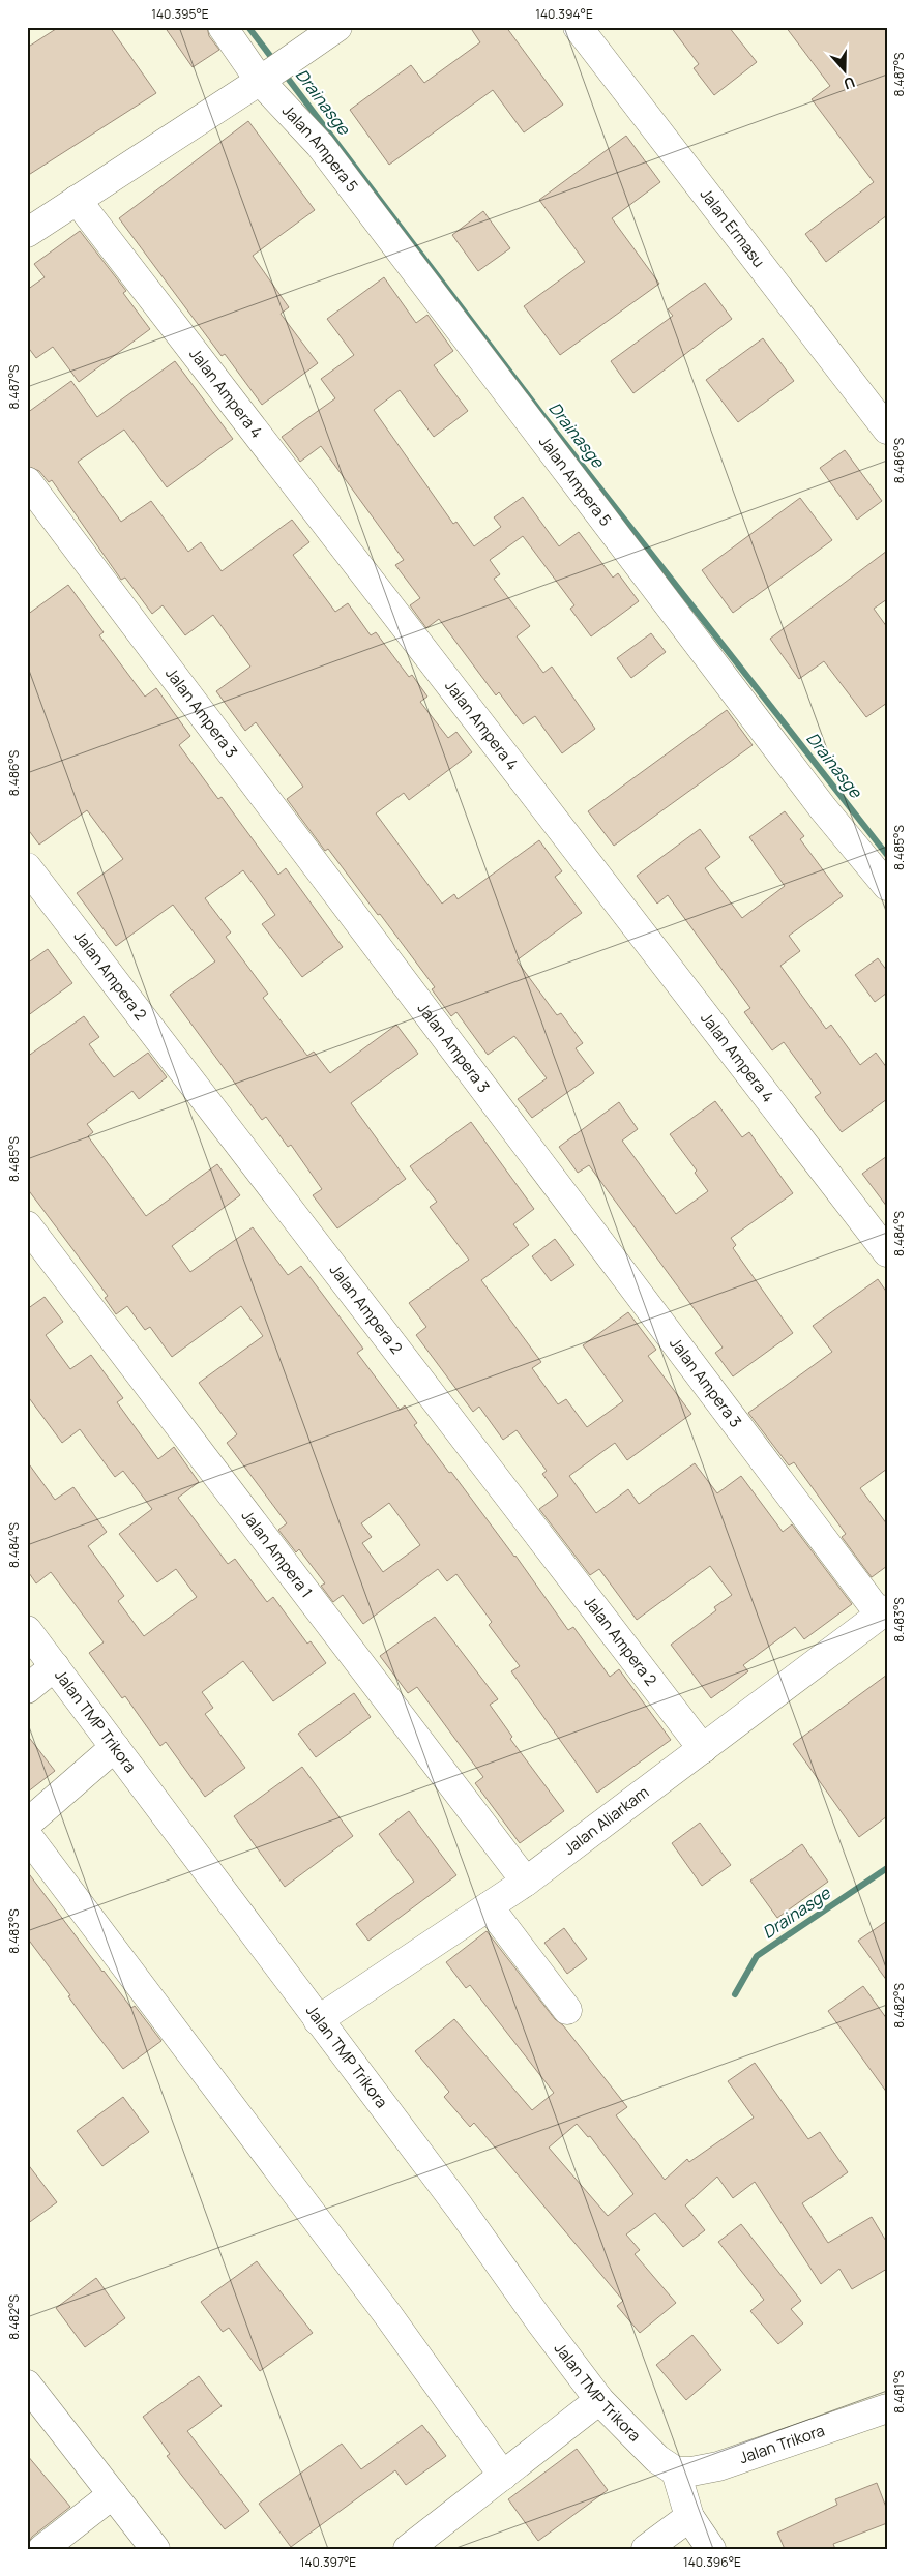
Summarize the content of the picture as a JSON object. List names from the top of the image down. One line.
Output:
{"streets":{"main road":["Jalan Ampera 5","Jalan Ermasu","Jalan Ampera 4","Jalan Ampera 3","Jalan Ampera 2","Jalan Ampera 1","Jalan TMP Trikora","Jalan Aliarkam","Jalan Trikora"]},"crossings":[["Jalan Ampera 3","Jalan Aliarkam"],["Jalan Ampera 2","Jalan Aliarkam"],["Jalan Ampera 1","Jalan Aliarkam"],["Jalan TMP Trikora","Jalan Aliarkam"],["Jalan TMP Trikora","Jalan Trikora"]],"water":["Drainasge"],"north":"bottom","coordinates":["140.395°E","140.394°E","8.487°S","8.486°S","8.485°S","8.484°S","8.483°S","8.482°S","8.481°S","140.397°E","140.396°E"]}
